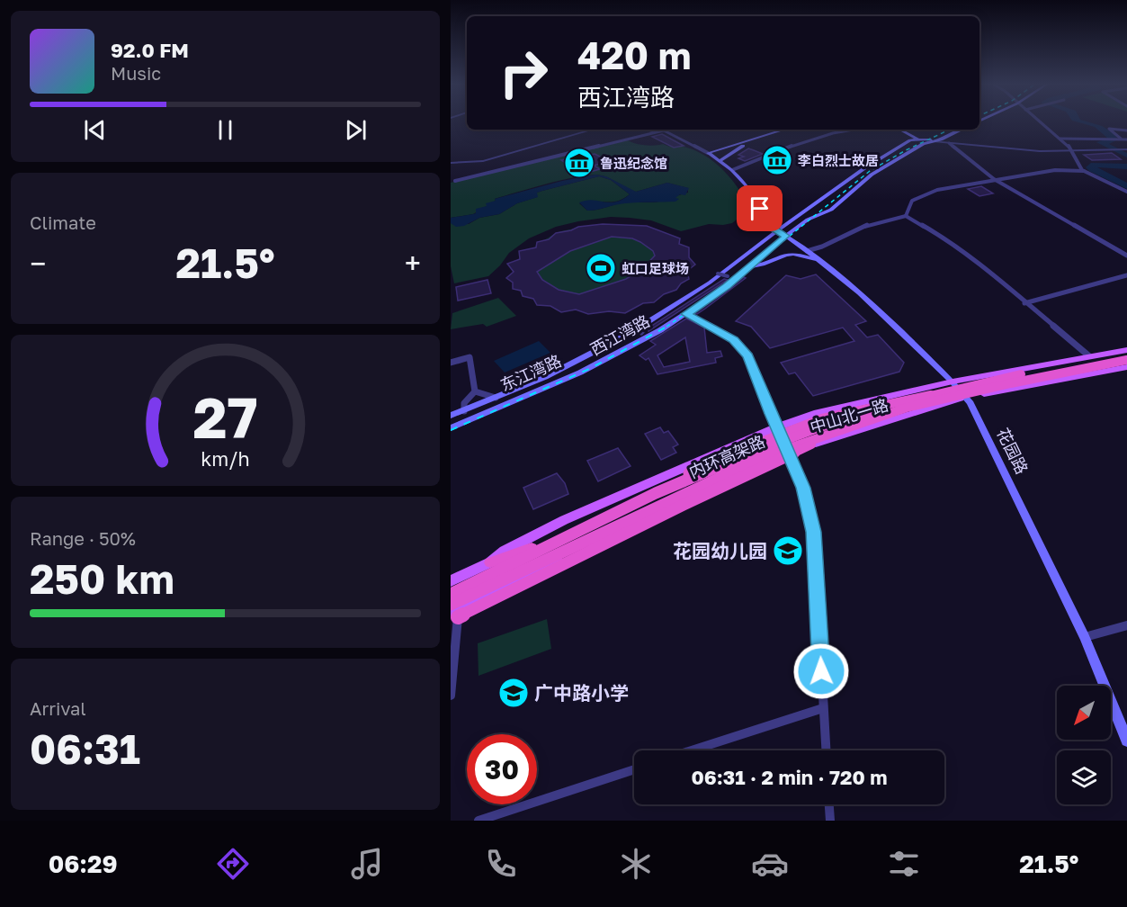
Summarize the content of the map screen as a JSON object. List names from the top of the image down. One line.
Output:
{"streets":{"highway":["内环高架路"],"main road":["西江湾路","东江湾路","中山北一路","花园路"]},"crossings":[["西江湾路","花园路"],["东江湾路","花园路"],["中山北一路","花园路"]],"places":{"museum":["李白烈士故居","鲁迅纪念馆"],"sports":["虹口足球场"],"school or university":["花园幼儿园","广中路小学"]},"north":"bottom left","page":{"turn":["420 m","西江湾路"],"song":["92.0 FM","Music"],"tile":["Climate",["Range · 50%","250 km"],["Arrival","06:31"]],"heat":["−","21.5°","+"],"limit":"30","trip":"06:31 · 2 min · 720 m","tabs":["06:29","21.5°"],"gauge":["27","km/h"]}}
